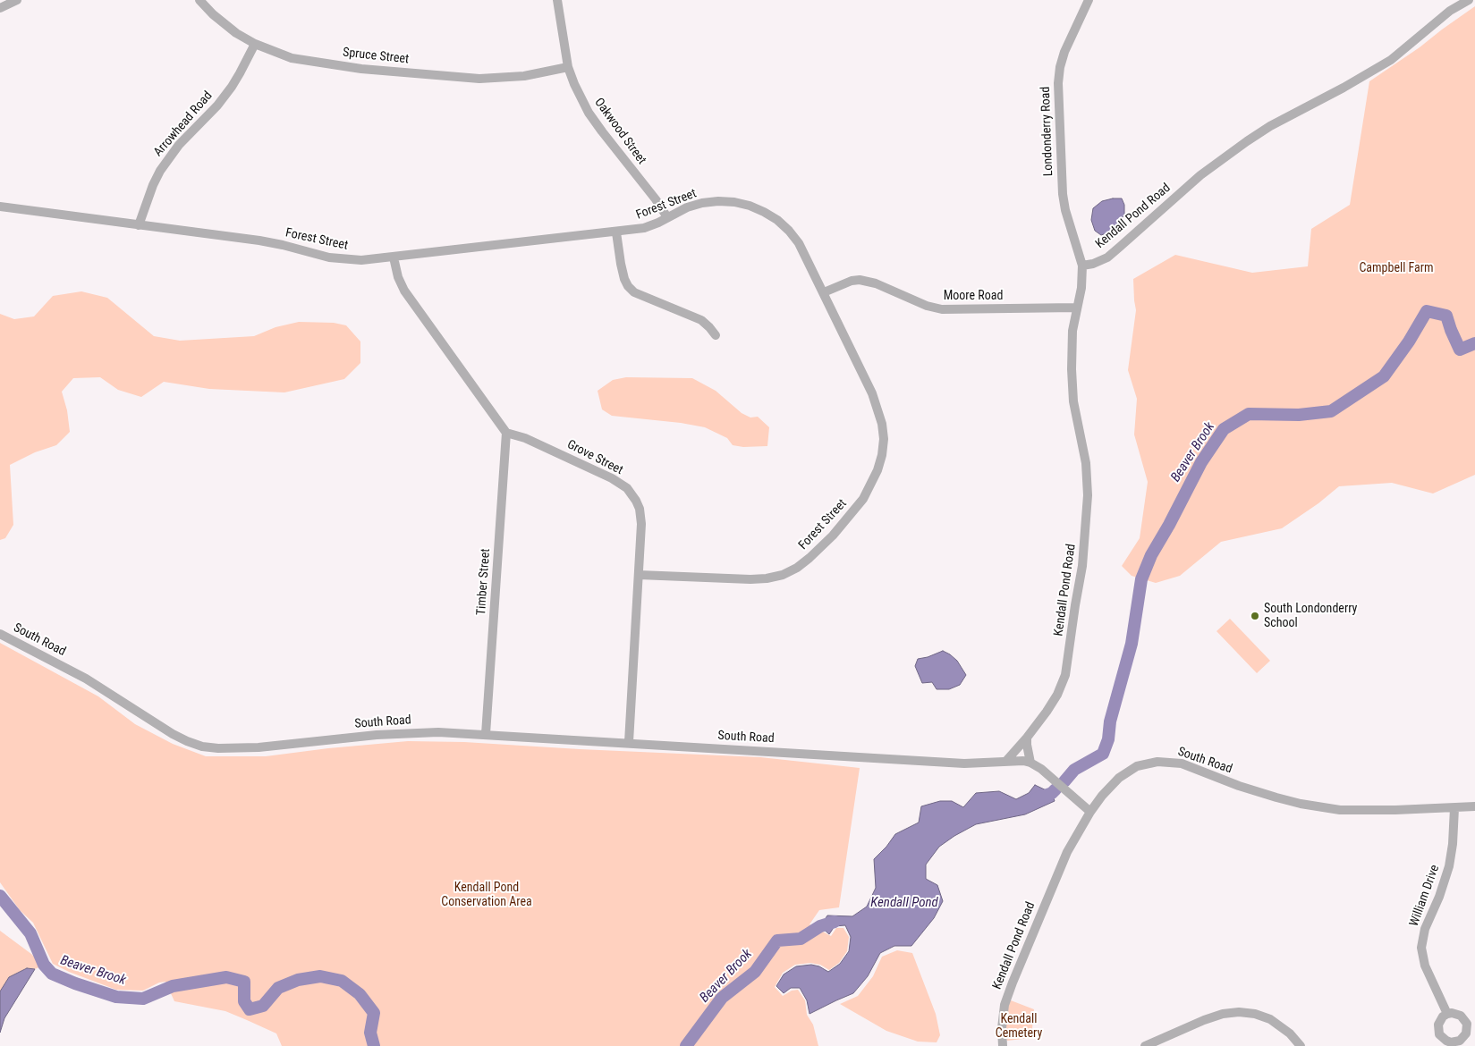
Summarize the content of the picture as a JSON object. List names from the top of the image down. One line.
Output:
{"streets":{"street":["Spruce Street","Arrowhead Road","Oakwood Street","Londonderry Road","Forest Street","Kendall Pond Road","Moore Road","Grove Street","Timber Street","South Road","William Drive"]},"crossings":[["Spruce Street","Arrowhead Road"],["Spruce Street","Oakwood Street"],["Arrowhead Road","Forest Street"],["Oakwood Street","Forest Street"],["Londonderry Road","Kendall Pond Road"],["Forest Street","Moore Road"],["Forest Street","Grove Street"],["Kendall Pond Road","Moore Road"],["Kendall Pond Road","South Road"],["Grove Street","Timber Street"],["Grove Street","South Road"],["Timber Street","South Road"],["South Road","William Drive"]],"water":["Beaver Brook","Kendall Pond"],"parks":["Campbell Farm","Kendall Pond Conservation Area","Kendall Cemetery"],"places":["South Londonderry School"]}
